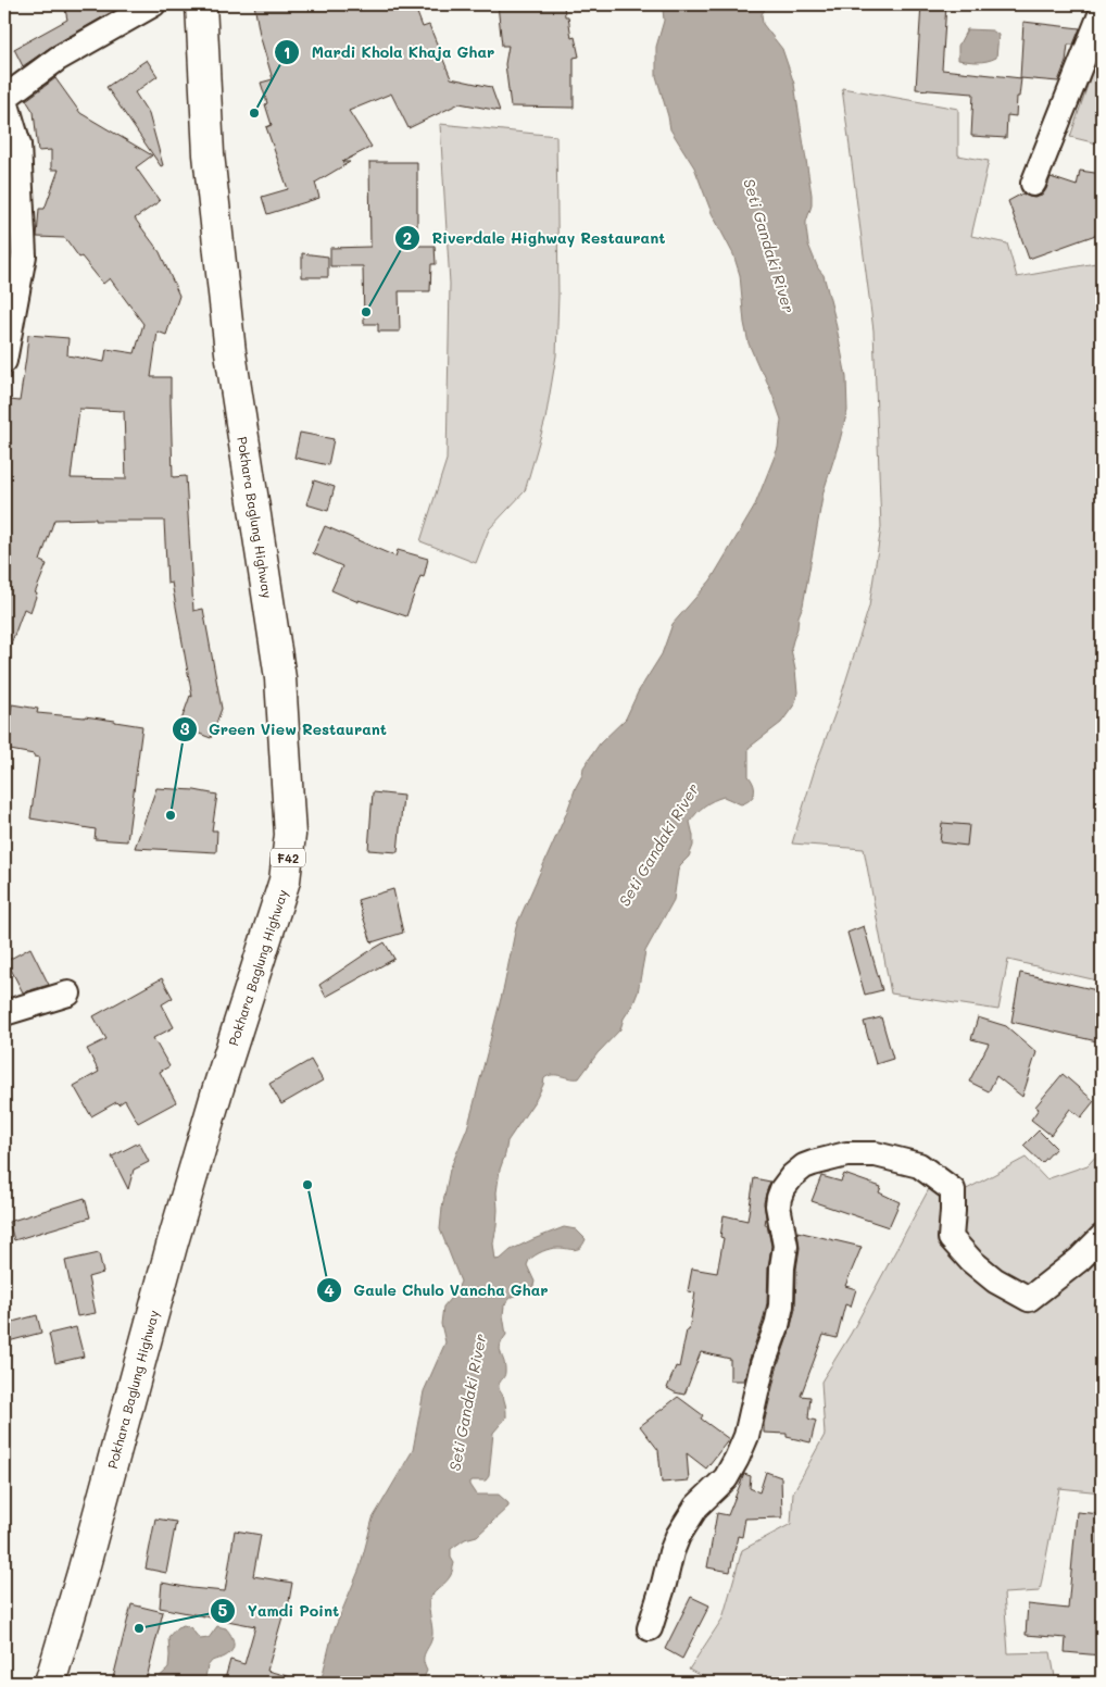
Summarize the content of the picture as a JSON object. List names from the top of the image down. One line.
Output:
{"streets":{"highway":["Pokhara Baglung Highway","F42"]},"water":["Seti Gandaki River"],"places":["Mardi Khola Khaja Ghar","Riverdale Highway Restaurant","Green View Restaurant","Gaule Chulo Vancha Ghar","Yamdi Point"]}
